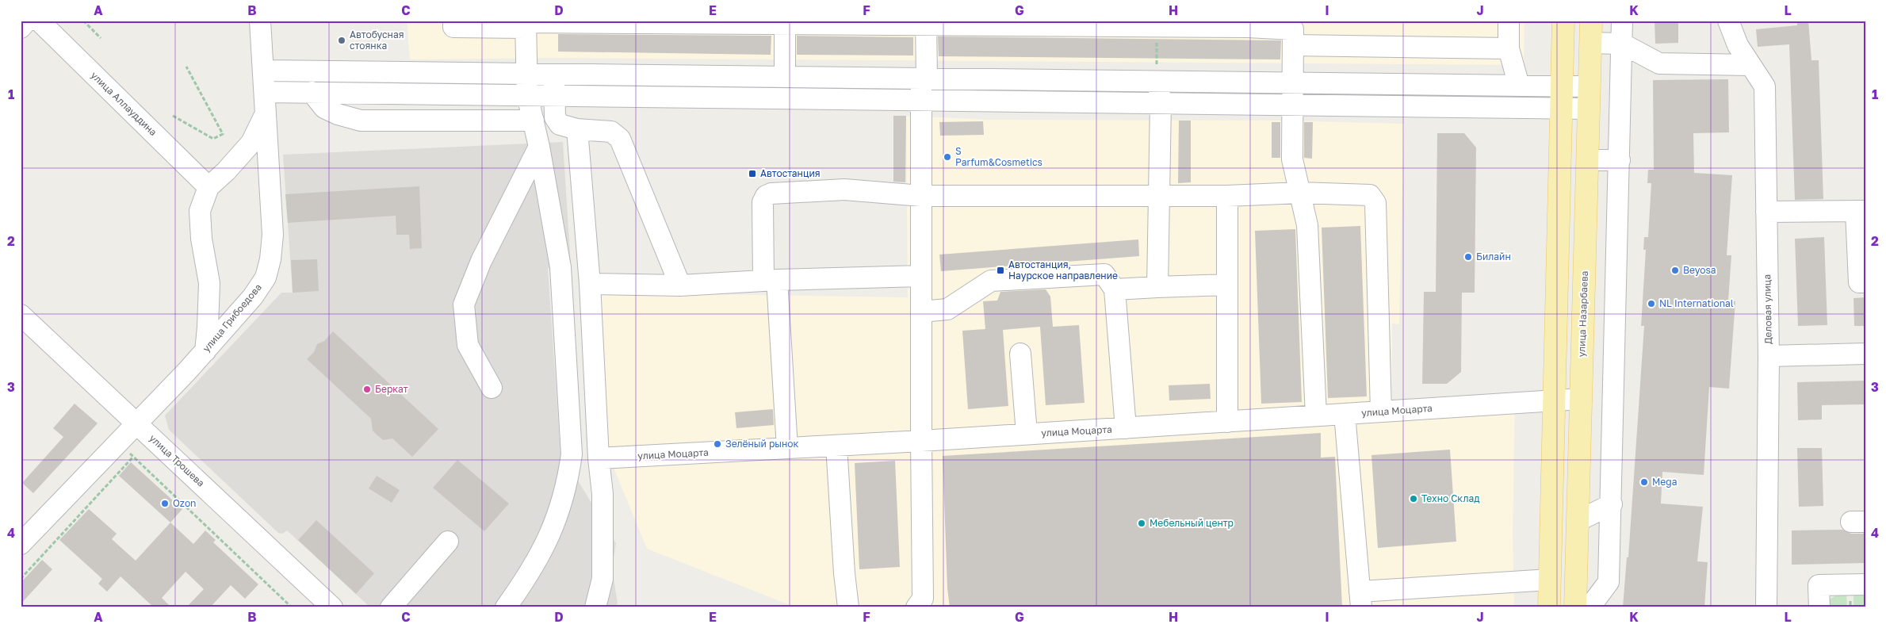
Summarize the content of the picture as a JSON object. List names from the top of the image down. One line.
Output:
{"streets":{"main road":["улица Назарбаева"],"street":["улица Аллауддина","Деловая улица","улица Грибоедова","улица Моцарта","улица Трошева"]},"crossings":[["улица Назарбаева","улица Моцарта"],["улица Грибоедова","улица Трошева"]],"places":{"other":["Автобусная стоянка","S Parfum&Cosmetics","Билайн","Beyosa","NL International","Беркат","Зелёный рынок","Mega","Техно Склад","Ozon","Мебельный центр"],"transit":["Автостанция","Автостанция, Наурское направление"]},"grid":{"columns":["A","B","C","D","E","F","G","H","I","J","K","L"],"rows":["1","2","3","4"]}}
